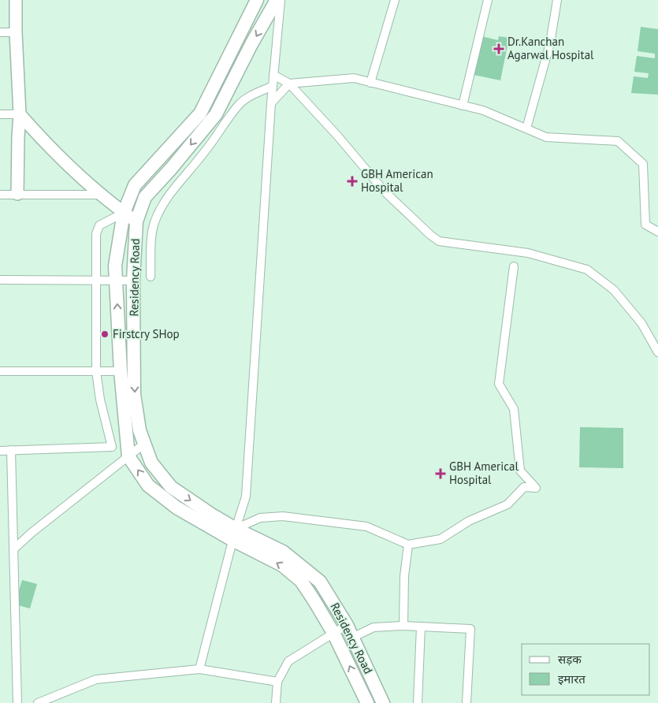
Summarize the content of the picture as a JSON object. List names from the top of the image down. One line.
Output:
{"streets":{"main road":["Residency Road"]},"one_way":["Residency Road"],"places":{"health":["Dr.Kanchan Agarwal Hospital","GBH American Hospital","GBH Americal Hospital"],"other":["Firstcry SHop"]},"legend":["सड़क","इमारत"]}
